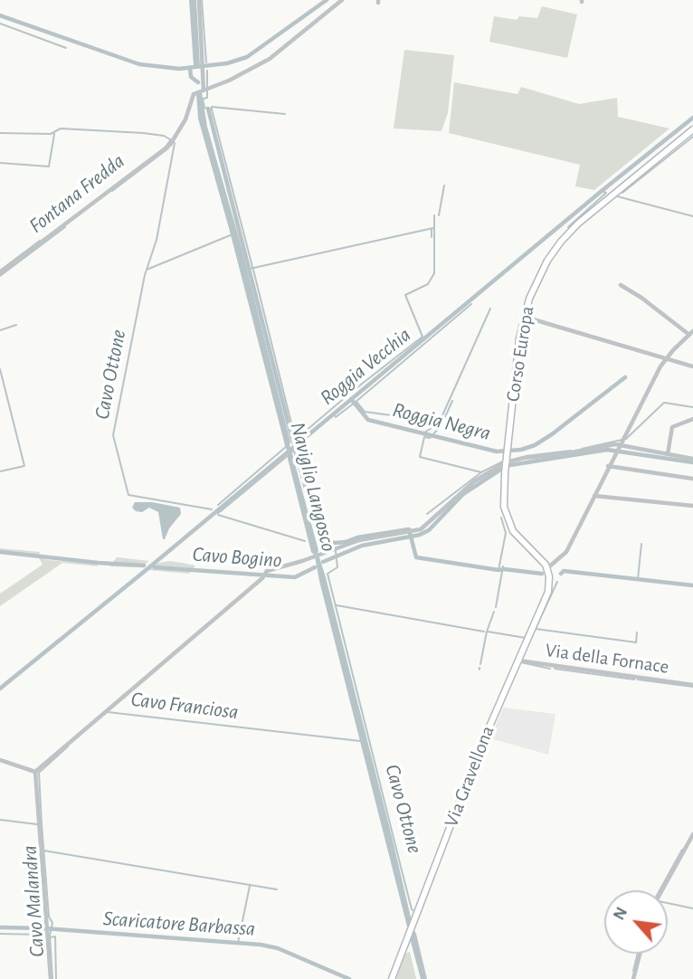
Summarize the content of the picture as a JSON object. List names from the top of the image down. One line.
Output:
{"streets":{"main road":["Corso Europa","Via Gravellona"],"street":["Via della Fornace"]},"crossings":[["Corso Europa","Via Gravellona"],["Via della Fornace","Via Gravellona"]],"water":["Fontana Fredda","Roggia Vecchia","Cavo Ottone","Roggia Negra","Naviglio Langosco","Cavo Bogino","Cavo Franciosa","Cavo Malandra","Scaricatore Barbassa"],"north":"top left"}
